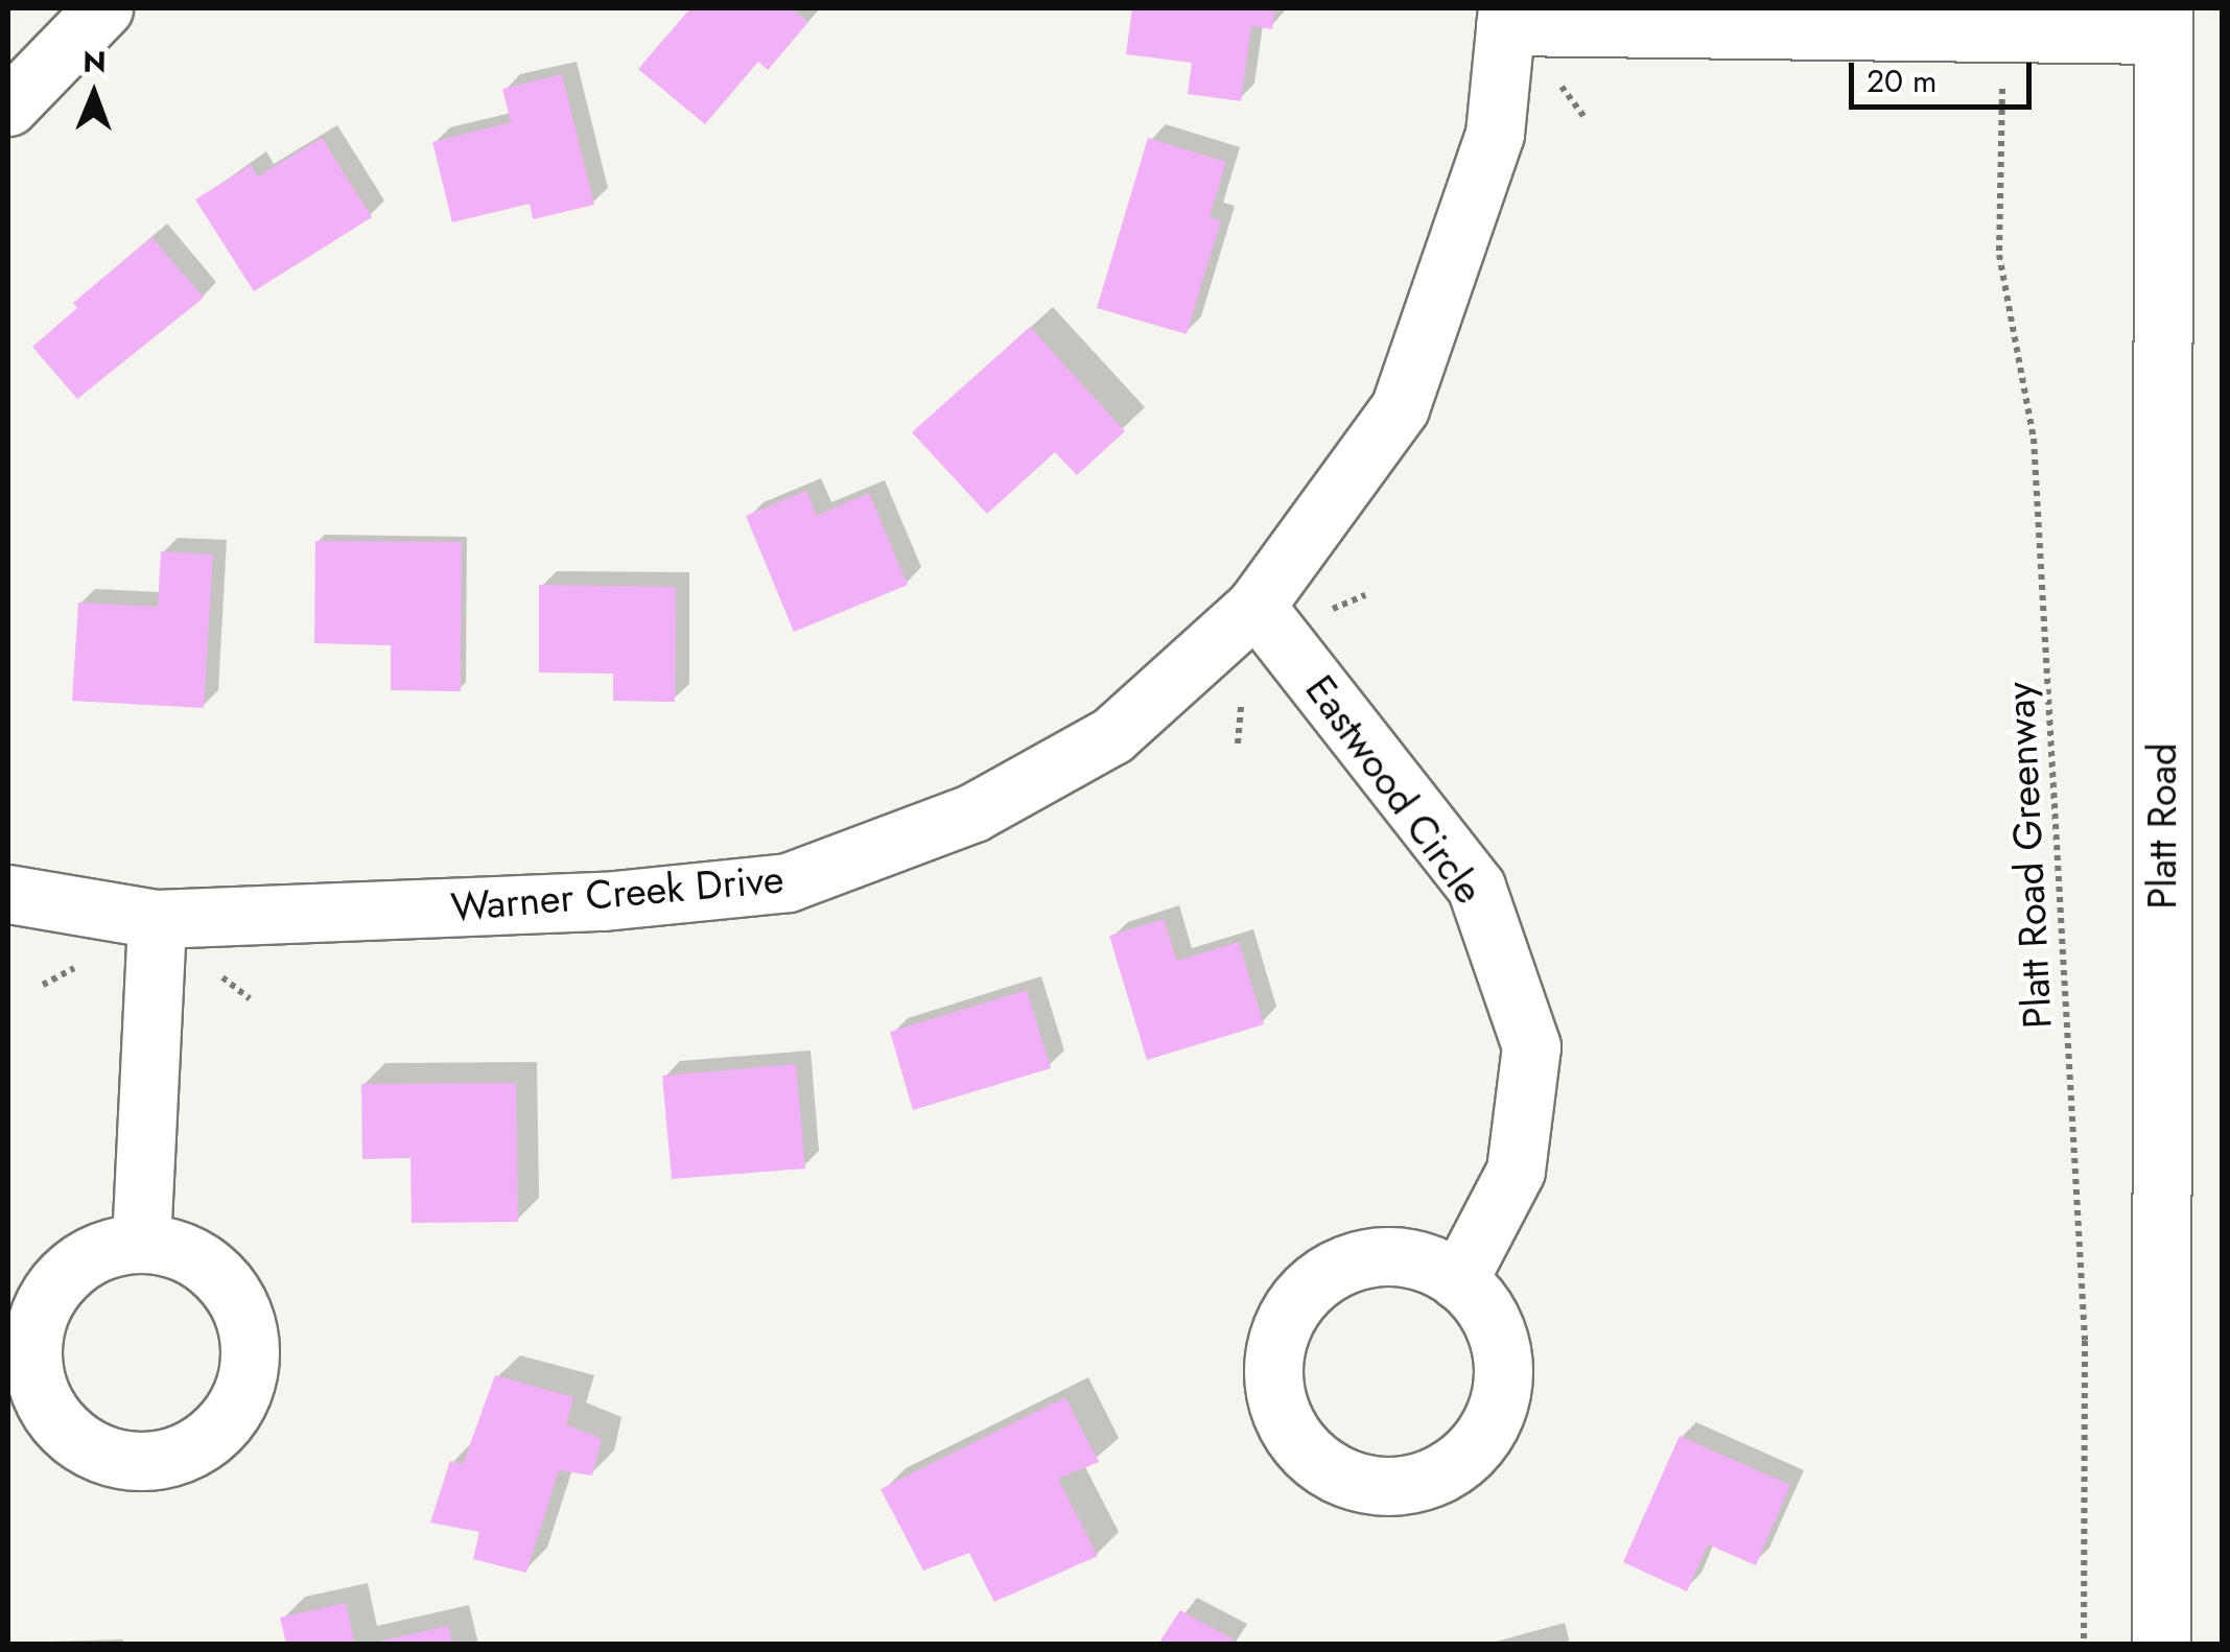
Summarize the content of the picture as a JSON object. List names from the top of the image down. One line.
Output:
{"streets":{"street":["Eastwood Circle","Platt Road","Warner Creek Drive"],"path":["Platt Road Greenway"]},"crossings":[["Eastwood Circle","Warner Creek Drive"],["Platt Road","Warner Creek Drive"]],"scale_bar":"20 m","north":"top"}
